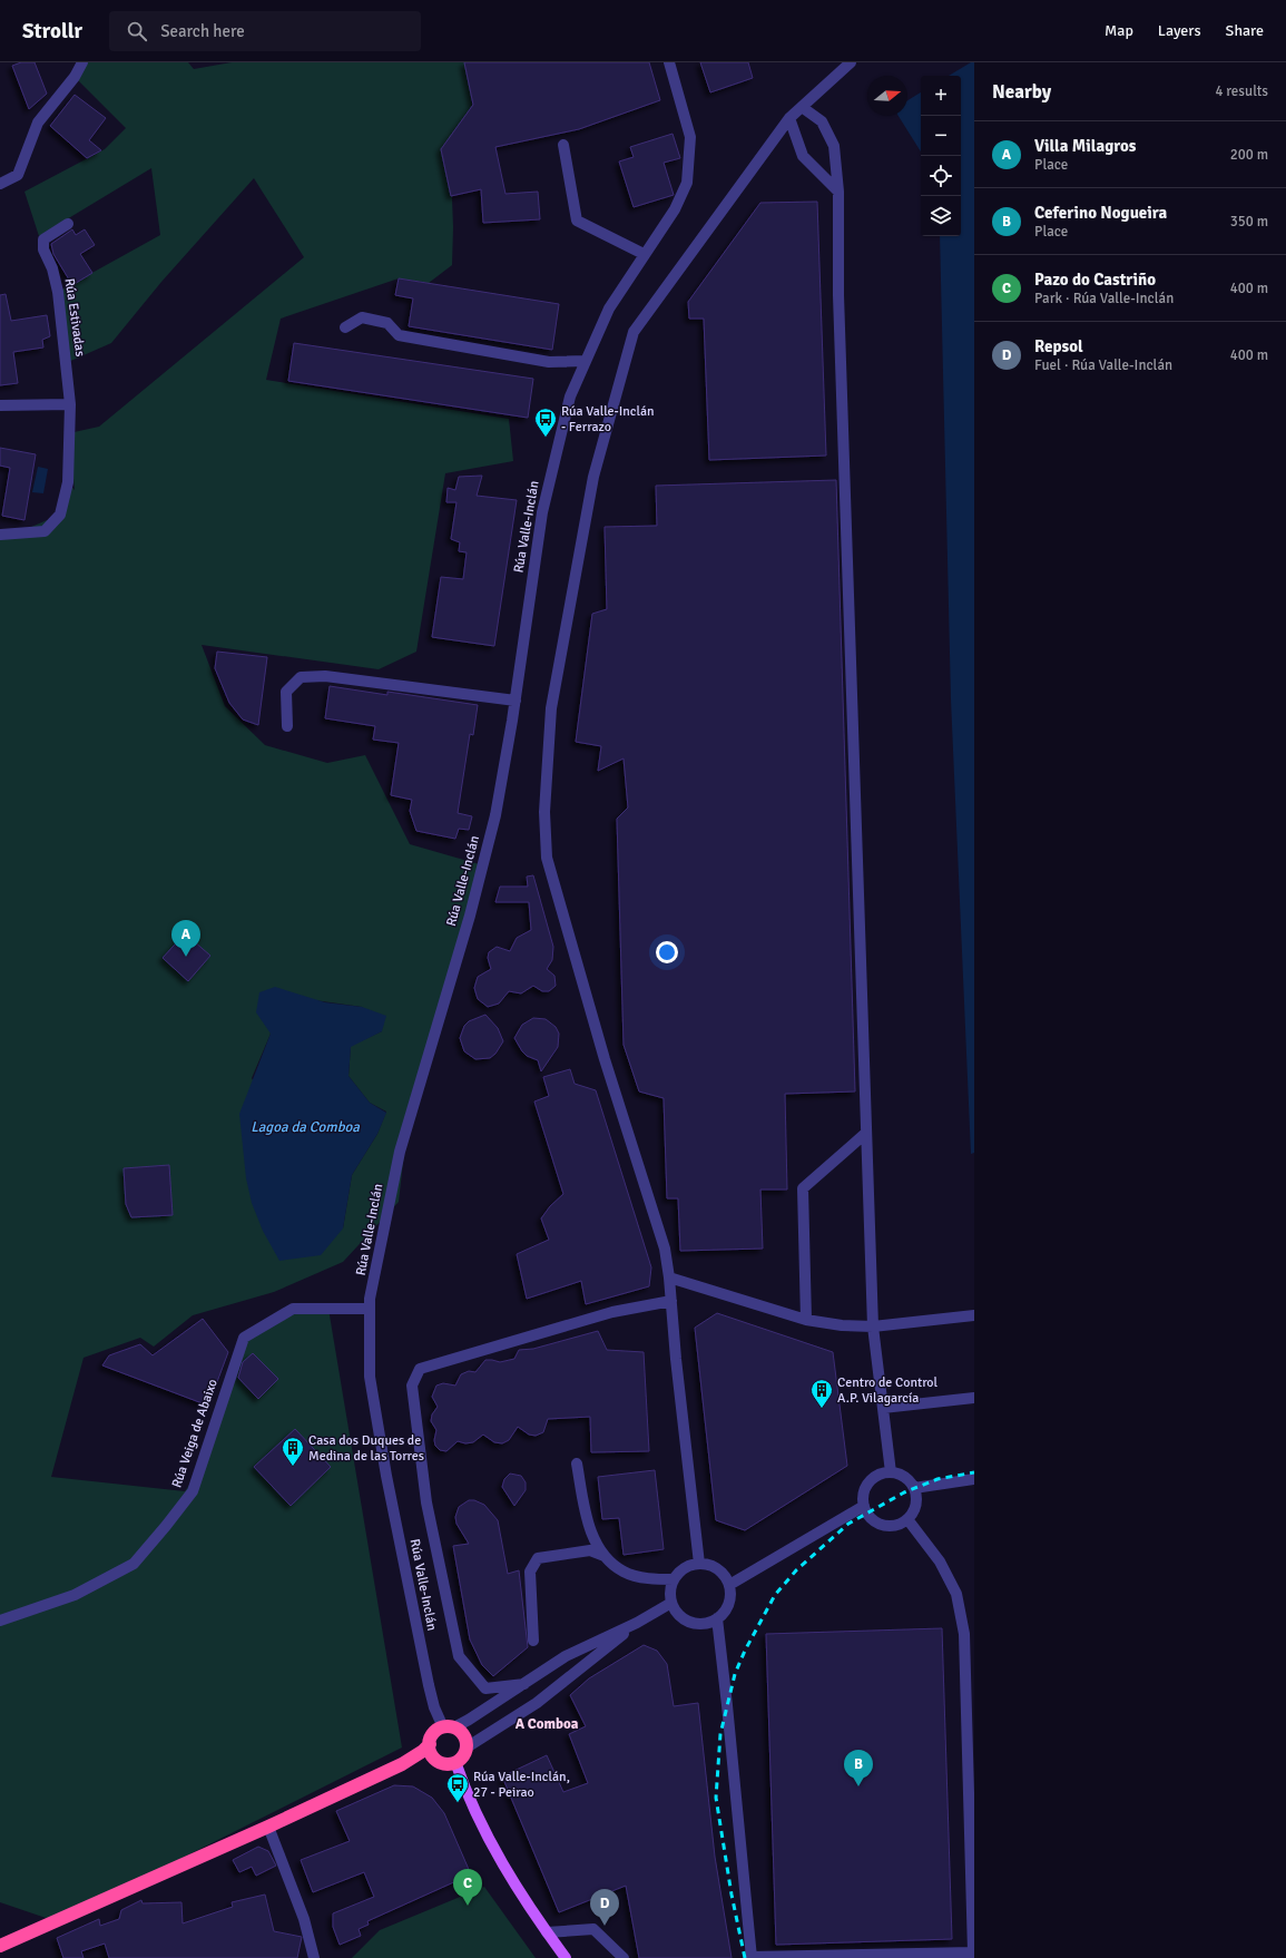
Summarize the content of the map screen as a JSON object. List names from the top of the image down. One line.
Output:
{"streets":{"street":["Rúa Estivadas","Rúa Valle-Inclán","Rúa Veiga de Abaixo"]},"crossings":[["Rúa Valle-Inclán","Rúa Veiga de Abaixo"]],"districts":["A Comboa"],"water":["Lagoa da Comboa"],"places":{"bus stop":["Rúa Valle-Inclán - Ferrazo","Rúa Valle-Inclán, 27 - Peirao"],"building":["Centro de Control A.P. Vilagarcía","Casa dos Duques de Medina de las Torres"]},"north":"right","page":{"header":"Strollr","search":"Search here","nav":["Map","Layers","Share"],"heading":["Nearby","4 results"],"map_buttons":["+","−"],"list":[{"mark":"A","name":"Villa Milagros","note":"Place","value":"200 m"},{"mark":"B","name":"Ceferino Nogueira","note":"Place","value":"350 m"},{"mark":"C","name":"Pazo do Castriño","note":"Park · Rúa Valle-Inclán","value":"400 m"},{"mark":"D","name":"Repsol","note":"Fuel · Rúa Valle-Inclán","value":"400 m"}],"pins":["A","B","C","D"]}}
